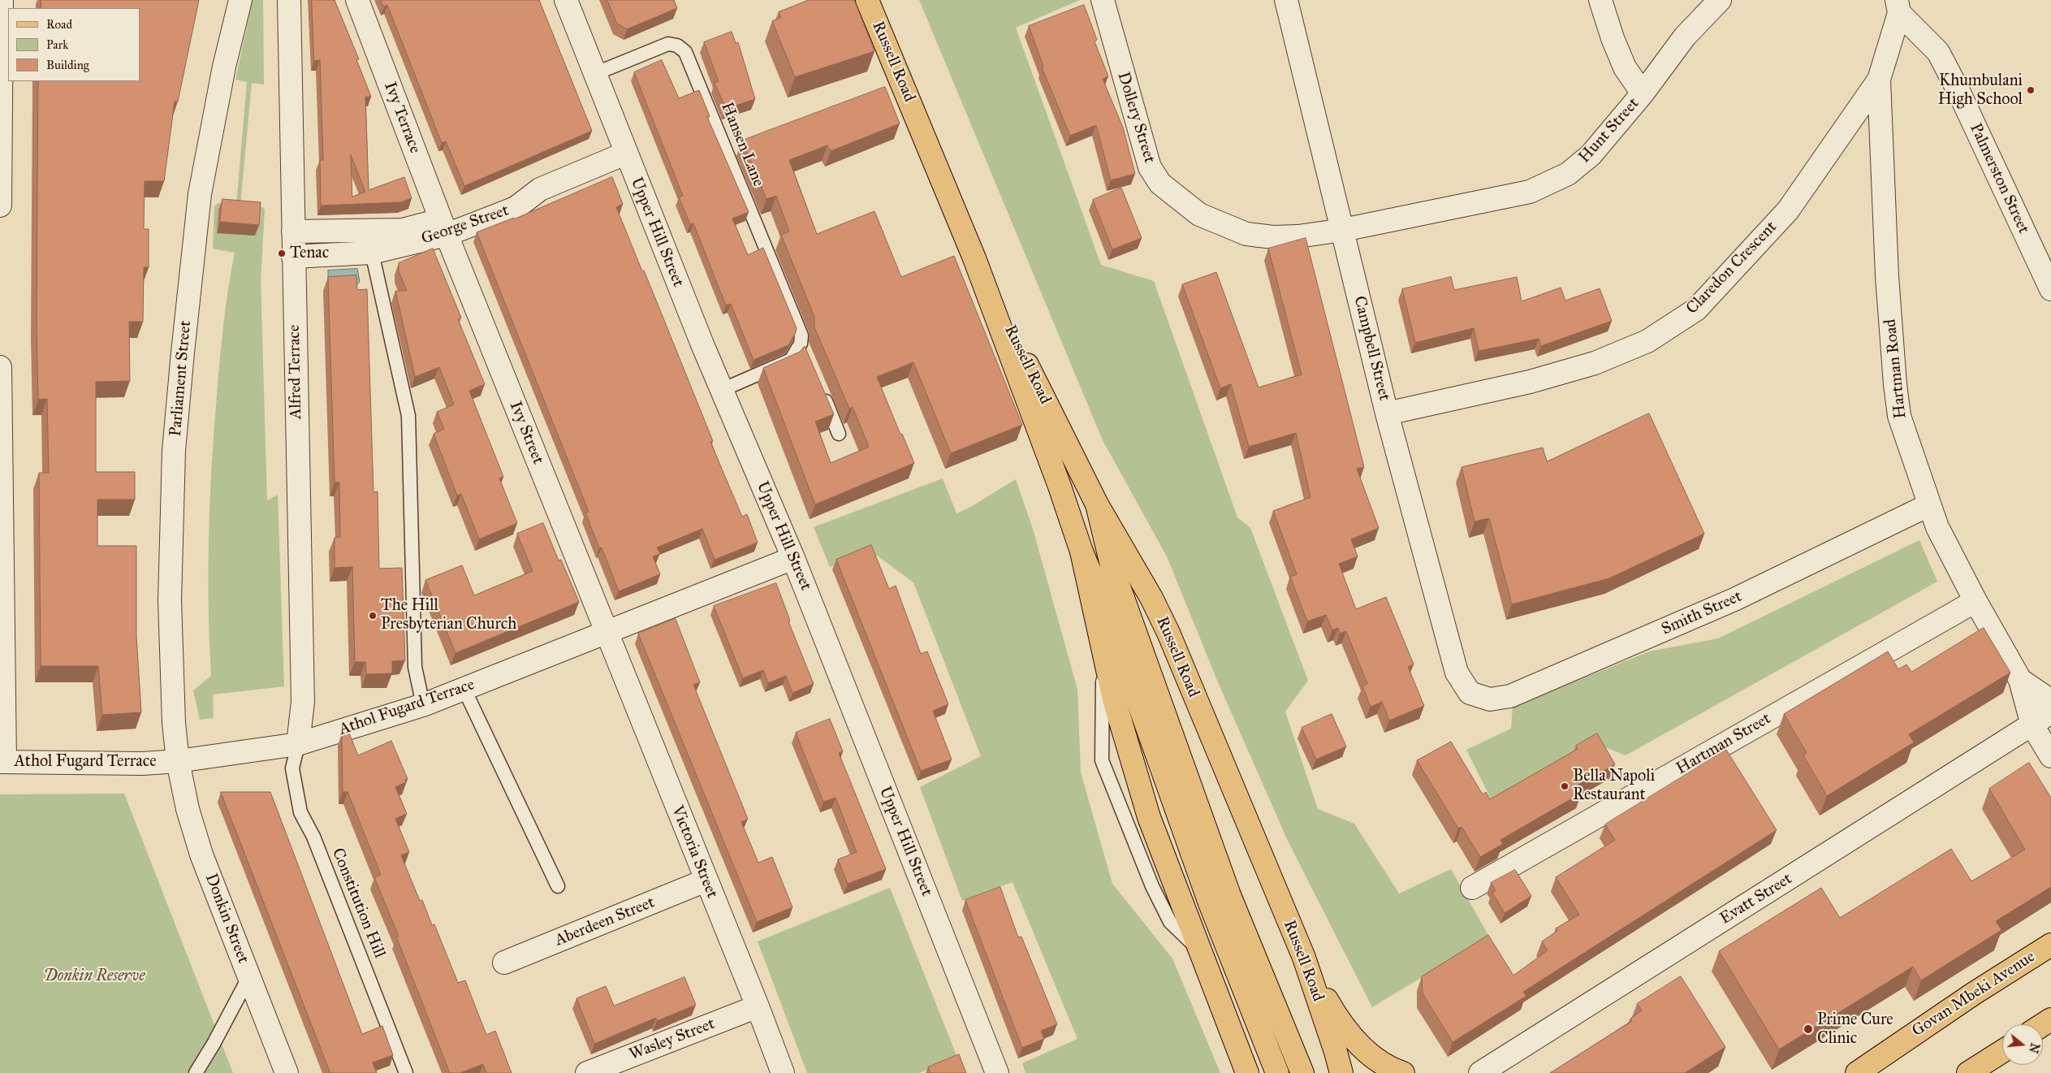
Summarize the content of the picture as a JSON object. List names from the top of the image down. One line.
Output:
{"streets":{"main road":["Russell Road","Govan Mbeki Avenue"],"street":["Ivy Terrace","Dollery Street","Hunt Street","Palmerston Street","George Street","Upper Hill Street","Claredon Crescent","Campbell Street","Hartman Road","Alfred Terrace","Parliament Street","Ivy Street","Smith Street","Athol Fugard Terrace","Hartman Street","Victoria Street","Evatt Street","Donkin Street","Aberdeen Street","Wasley Street"],"lane":["Hansen Lane","Constitution Hill"]},"crossings":[["Ivy Terrace","George Street"],["Ivy Terrace","Ivy Street"],["Dollery Street","Hunt Street"],["Dollery Street","Campbell Street"],["Hunt Street","Campbell Street"],["Hansen Lane","Upper Hill Street"],["Palmerston Street","Claredon Crescent"],["George Street","Upper Hill Street"],["George Street","Alfred Terrace"],["George Street","Ivy Street"],["Upper Hill Street","Athol Fugard Terrace"],["Claredon Crescent","Campbell Street"],["Claredon Crescent","Hartman Road"],["Campbell Street","Smith Street"],["Hartman Road","Smith Street"],["Hartman Road","Hartman Street"],["Hartman Road","Evatt Street"],["Alfred Terrace","Athol Fugard Terrace"],["Alfred Terrace","Constitution Hill"],["Parliament Street","Athol Fugard Terrace"],["Parliament Street","Donkin Street"],["Ivy Street","Athol Fugard Terrace"],["Ivy Street","Victoria Street"],["Athol Fugard Terrace","Victoria Street"],["Athol Fugard Terrace","Constitution Hill"],["Athol Fugard Terrace","Donkin Street"],["Victoria Street","Aberdeen Street"],["Victoria Street","Wasley Street"]],"parks":["Donkin Reserve"],"places":["Khumbulani High School","Tenac","The Hill Presbyterian Church","Bella Napoli Restaurant","Prime Cure Clinic"],"legend":["Road","Park","Building"],"north":"right"}
